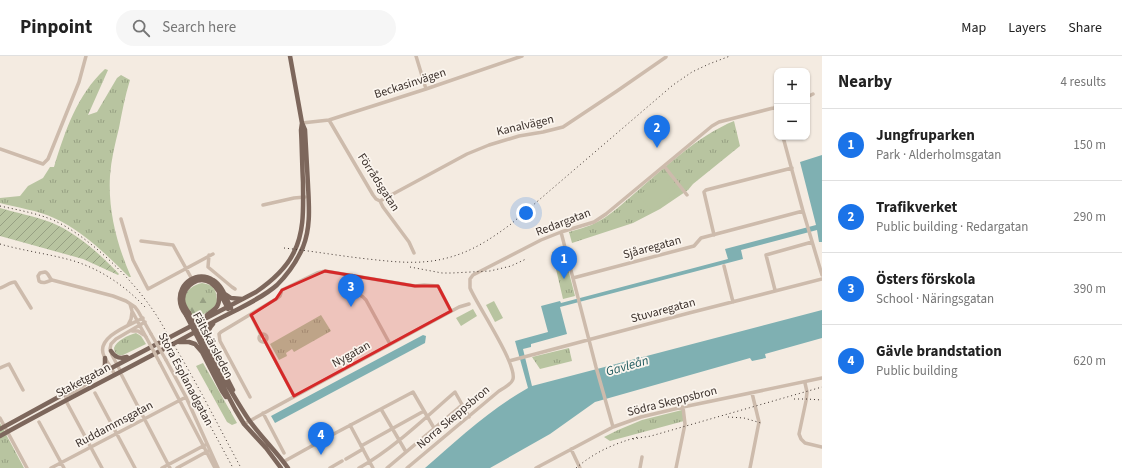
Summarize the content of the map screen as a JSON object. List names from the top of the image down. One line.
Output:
{"streets":{"main road":["Fältskärsleden","Staketgatan"],"street":["Beckasinvägen","Kanalvägen","Förrådsgatan","Redargatan","Sjåaregatan","Stuvaregatan","Nygatan","Stora Esplanadgatan","Södra Skeppsbron","Norra Skeppsbron","Ruddammsgatan"]},"crossings":[["Beckasinvägen","Förrådsgatan"],["Kanalvägen","Förrådsgatan"],["Redargatan","Stuvaregatan"],["Redargatan","Norra Skeppsbron"],["Fältskärsleden","Nygatan"],["Stora Esplanadgatan","Ruddammsgatan"]],"water":["Gavleån"],"page":{"header":"Pinpoint","search":"Search here","nav":["Map","Layers","Share"],"heading":["Nearby","4 results"],"map_buttons":["+","−"],"list":[{"mark":"1","name":"Jungfruparken","note":"Park · Alderholmsgatan","value":"150 m"},{"mark":"2","name":"Trafikverket","note":"Public building · Redargatan","value":"290 m"},{"mark":"3","name":"Östers förskola","note":"School · Näringsgatan","value":"390 m"},{"mark":"4","name":"Gävle brandstation","note":"Public building","value":"620 m"}],"pins":["2","1","3","4"]}}
